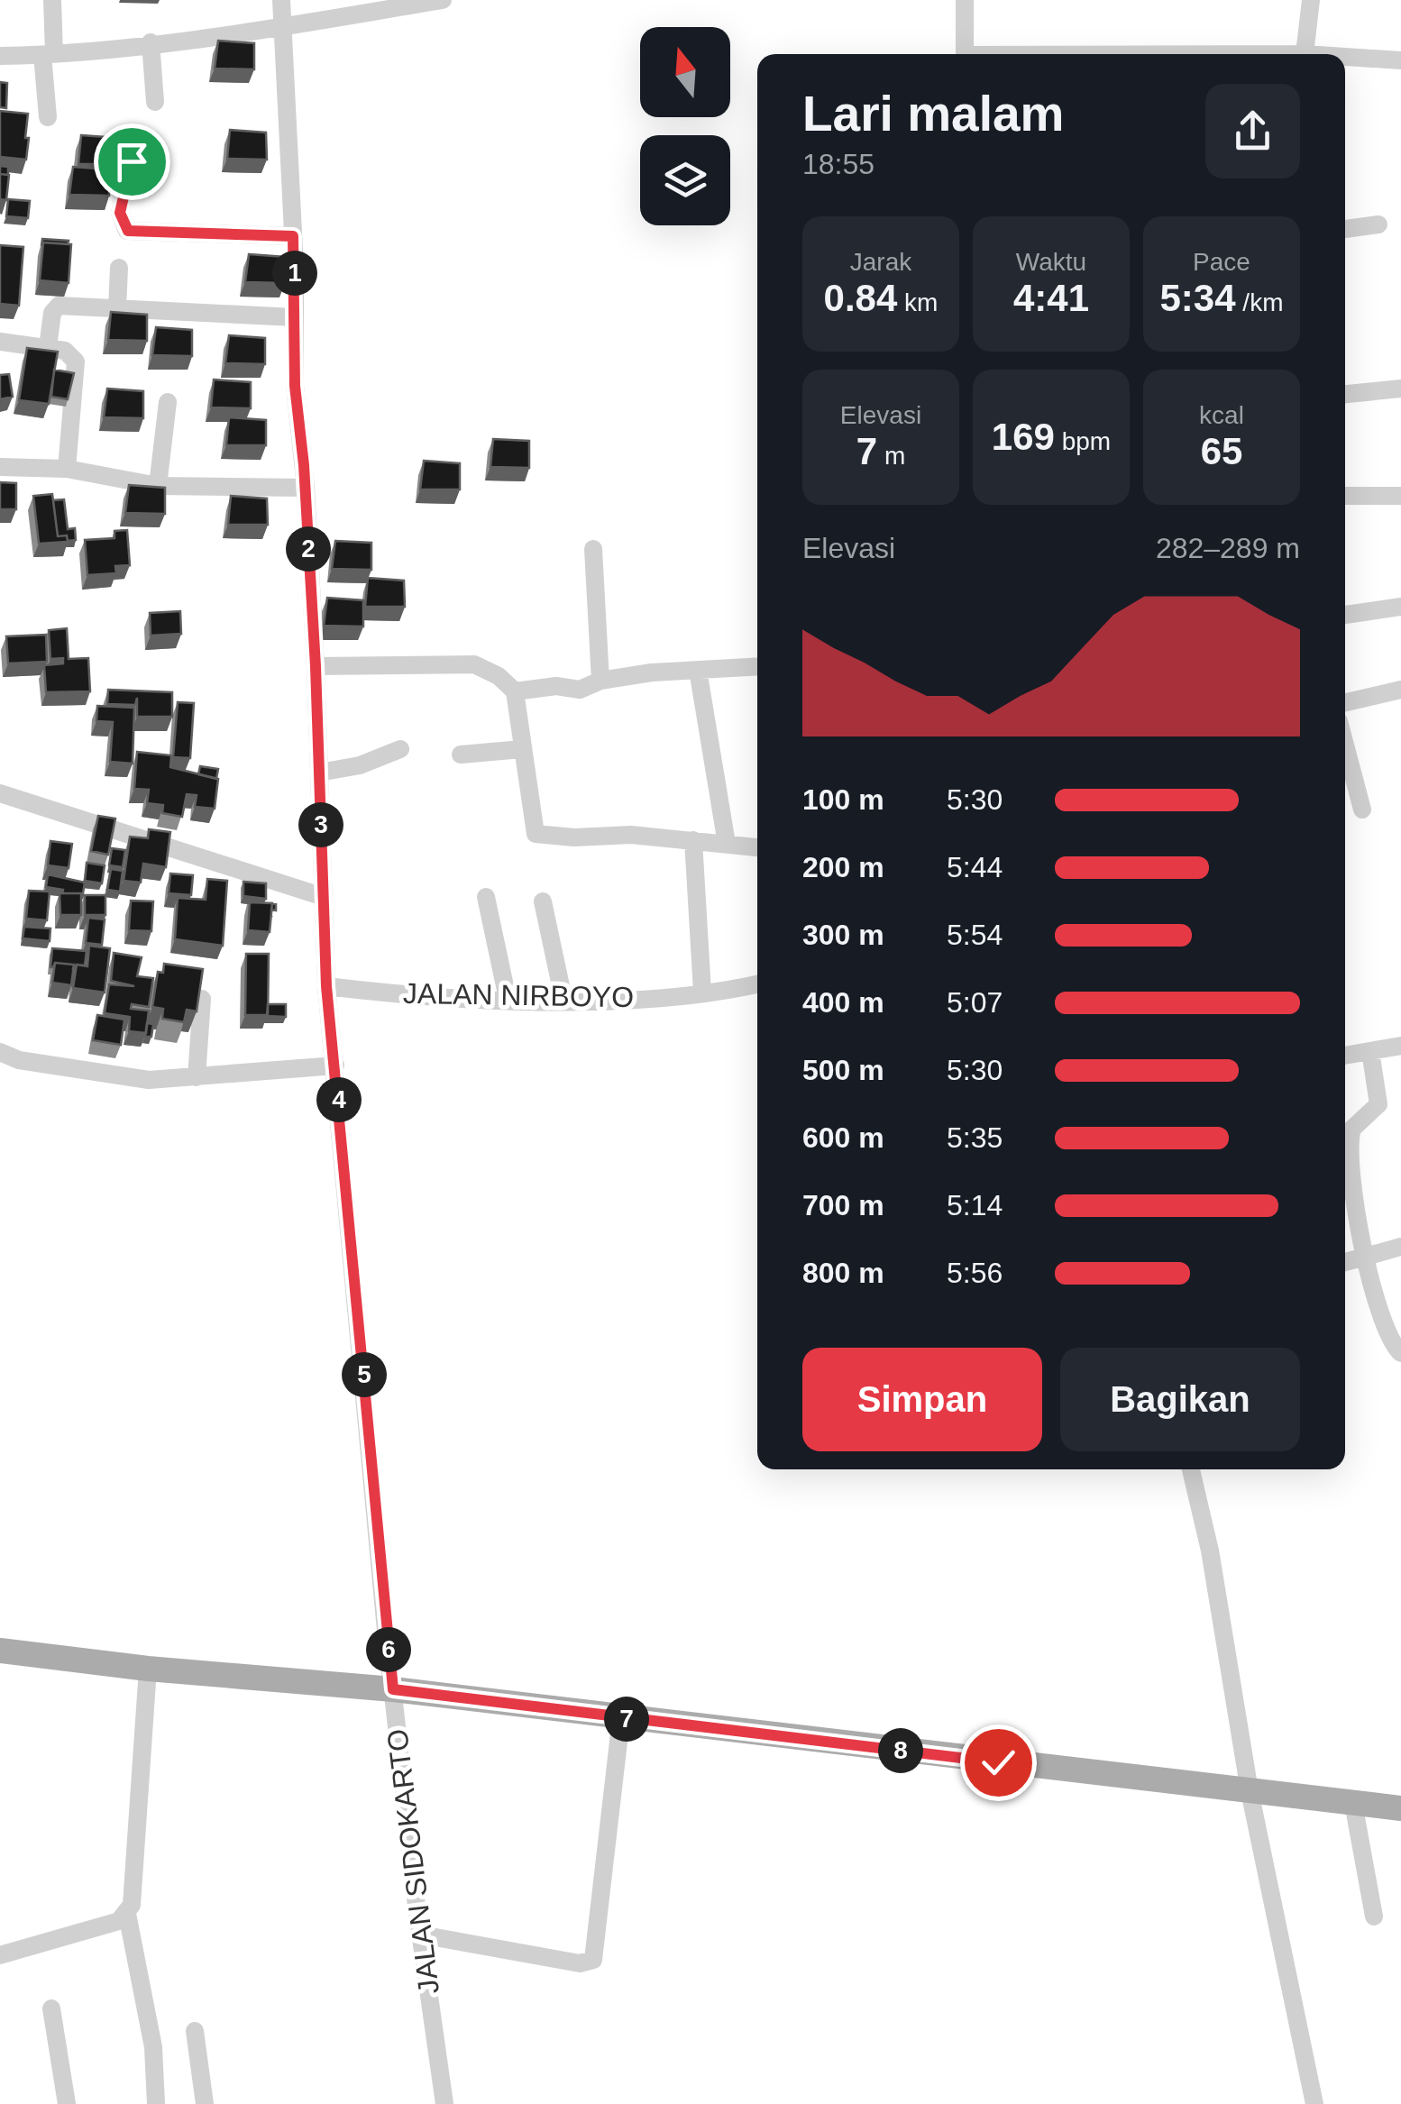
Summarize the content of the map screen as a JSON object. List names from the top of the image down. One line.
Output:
{"streets":{"street":["JALAN NIRBOYO","JALAN SIDOKARTO"]},"crossings":[["JALAN NIRBOYO","JALAN SIDOKARTO"]],"north":"top","page":{"heading":["Lari malam","18:55"],"stats":[["Jarak","0.84 km"],["Waktu","4:41"],["Pace","5:34 /km"],["Elevasi","7 m"],["169 bpm"],["kcal","65"]],"pins":["1","2","3","4","5","6","7","8"],"chart":["Elevasi","282–289 m"],"list":[{"name":"100 m","note":"5:30"},{"name":"200 m","note":"5:44"},{"name":"300 m","note":"5:54"},{"name":"400 m","note":"5:07"},{"name":"500 m","note":"5:30"},{"name":"600 m","note":"5:35"},{"name":"700 m","note":"5:14"},{"name":"800 m","note":"5:56"}],"buttons":["Simpan","Bagikan"]}}
